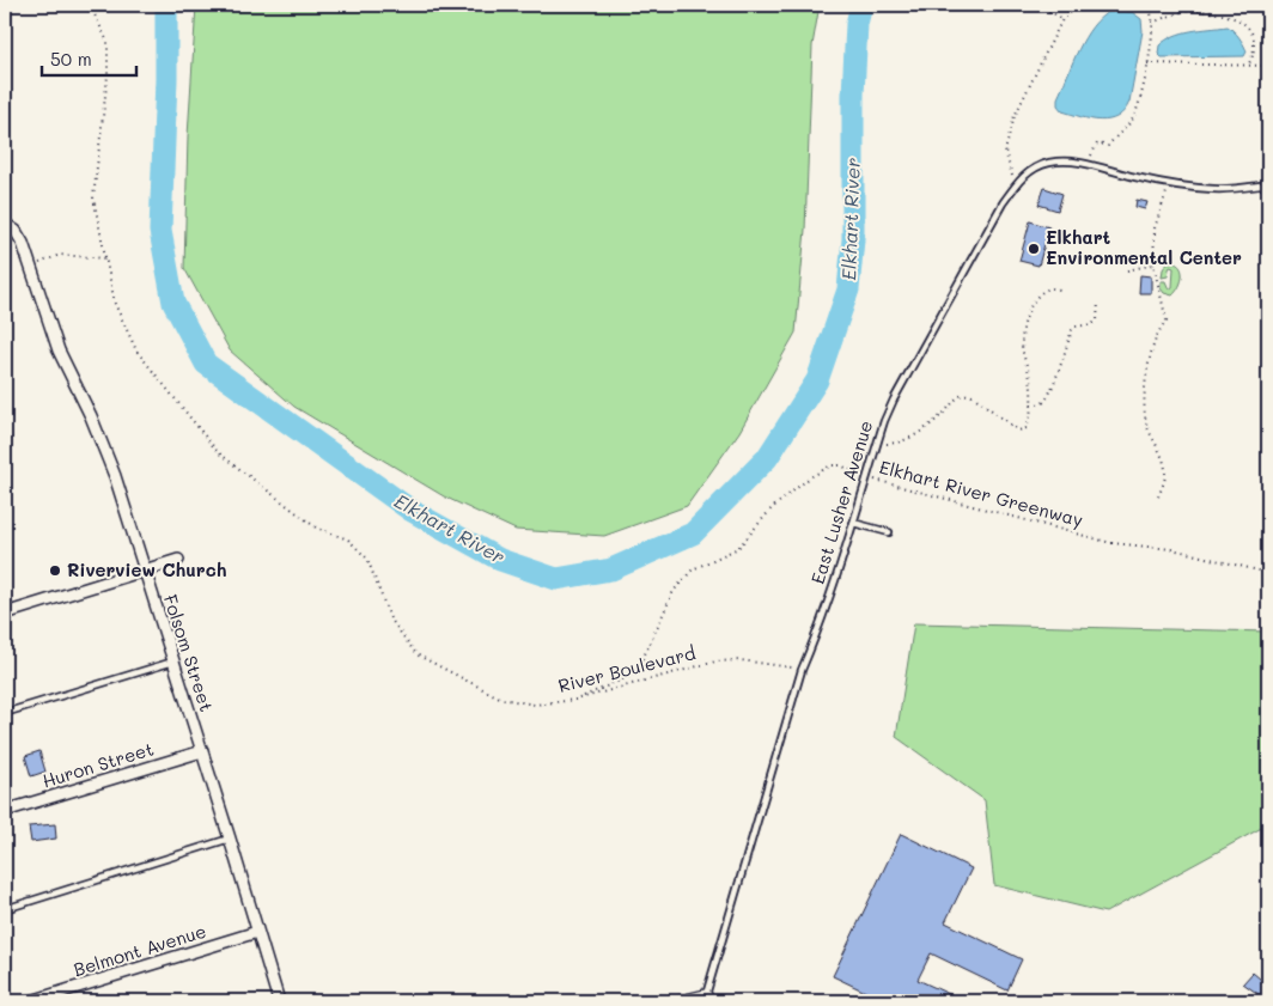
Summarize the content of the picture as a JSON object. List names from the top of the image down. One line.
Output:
{"streets":{"street":["Folsom Street","Huron Street","Belmont Avenue"],"lane":["East Lusher Avenue"],"path":["Elkhart River Greenway","River Boulevard"]},"crossings":[["Elkhart River Greenway","East Lusher Avenue"],["Elkhart River Greenway","River Boulevard"],["East Lusher Avenue","River Boulevard"],["Folsom Street","Huron Street"],["Folsom Street","Belmont Avenue"]],"water":["Elkhart River"],"places":["Elkhart Environmental Center","Riverview Church"],"scale_bar":"50 m"}
